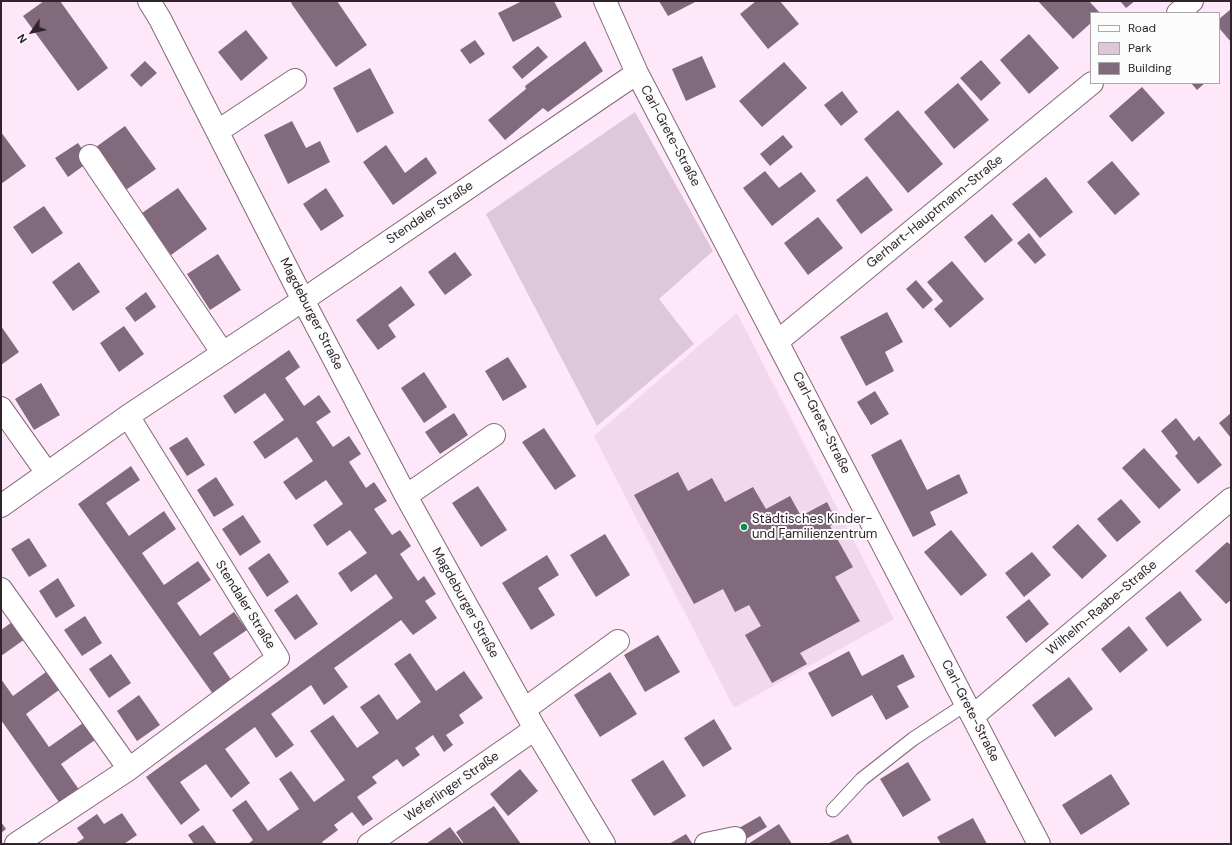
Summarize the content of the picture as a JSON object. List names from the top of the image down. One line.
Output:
{"streets":{"street":["Carl-Grete-Straße","Gerhart-Hauptmann-Straße","Stendaler Straße","Magdeburger Straße","Wilhelm-Raabe-Straße","Weferlinger Straße"]},"crossings":[["Carl-Grete-Straße","Gerhart-Hauptmann-Straße"],["Carl-Grete-Straße","Stendaler Straße"],["Carl-Grete-Straße","Wilhelm-Raabe-Straße"],["Stendaler Straße","Magdeburger Straße"],["Magdeburger Straße","Weferlinger Straße"]],"places":["Städtisches Kinder- und Familienzentrum"],"legend":["Road","Park","Building"],"north":"bottom left"}
